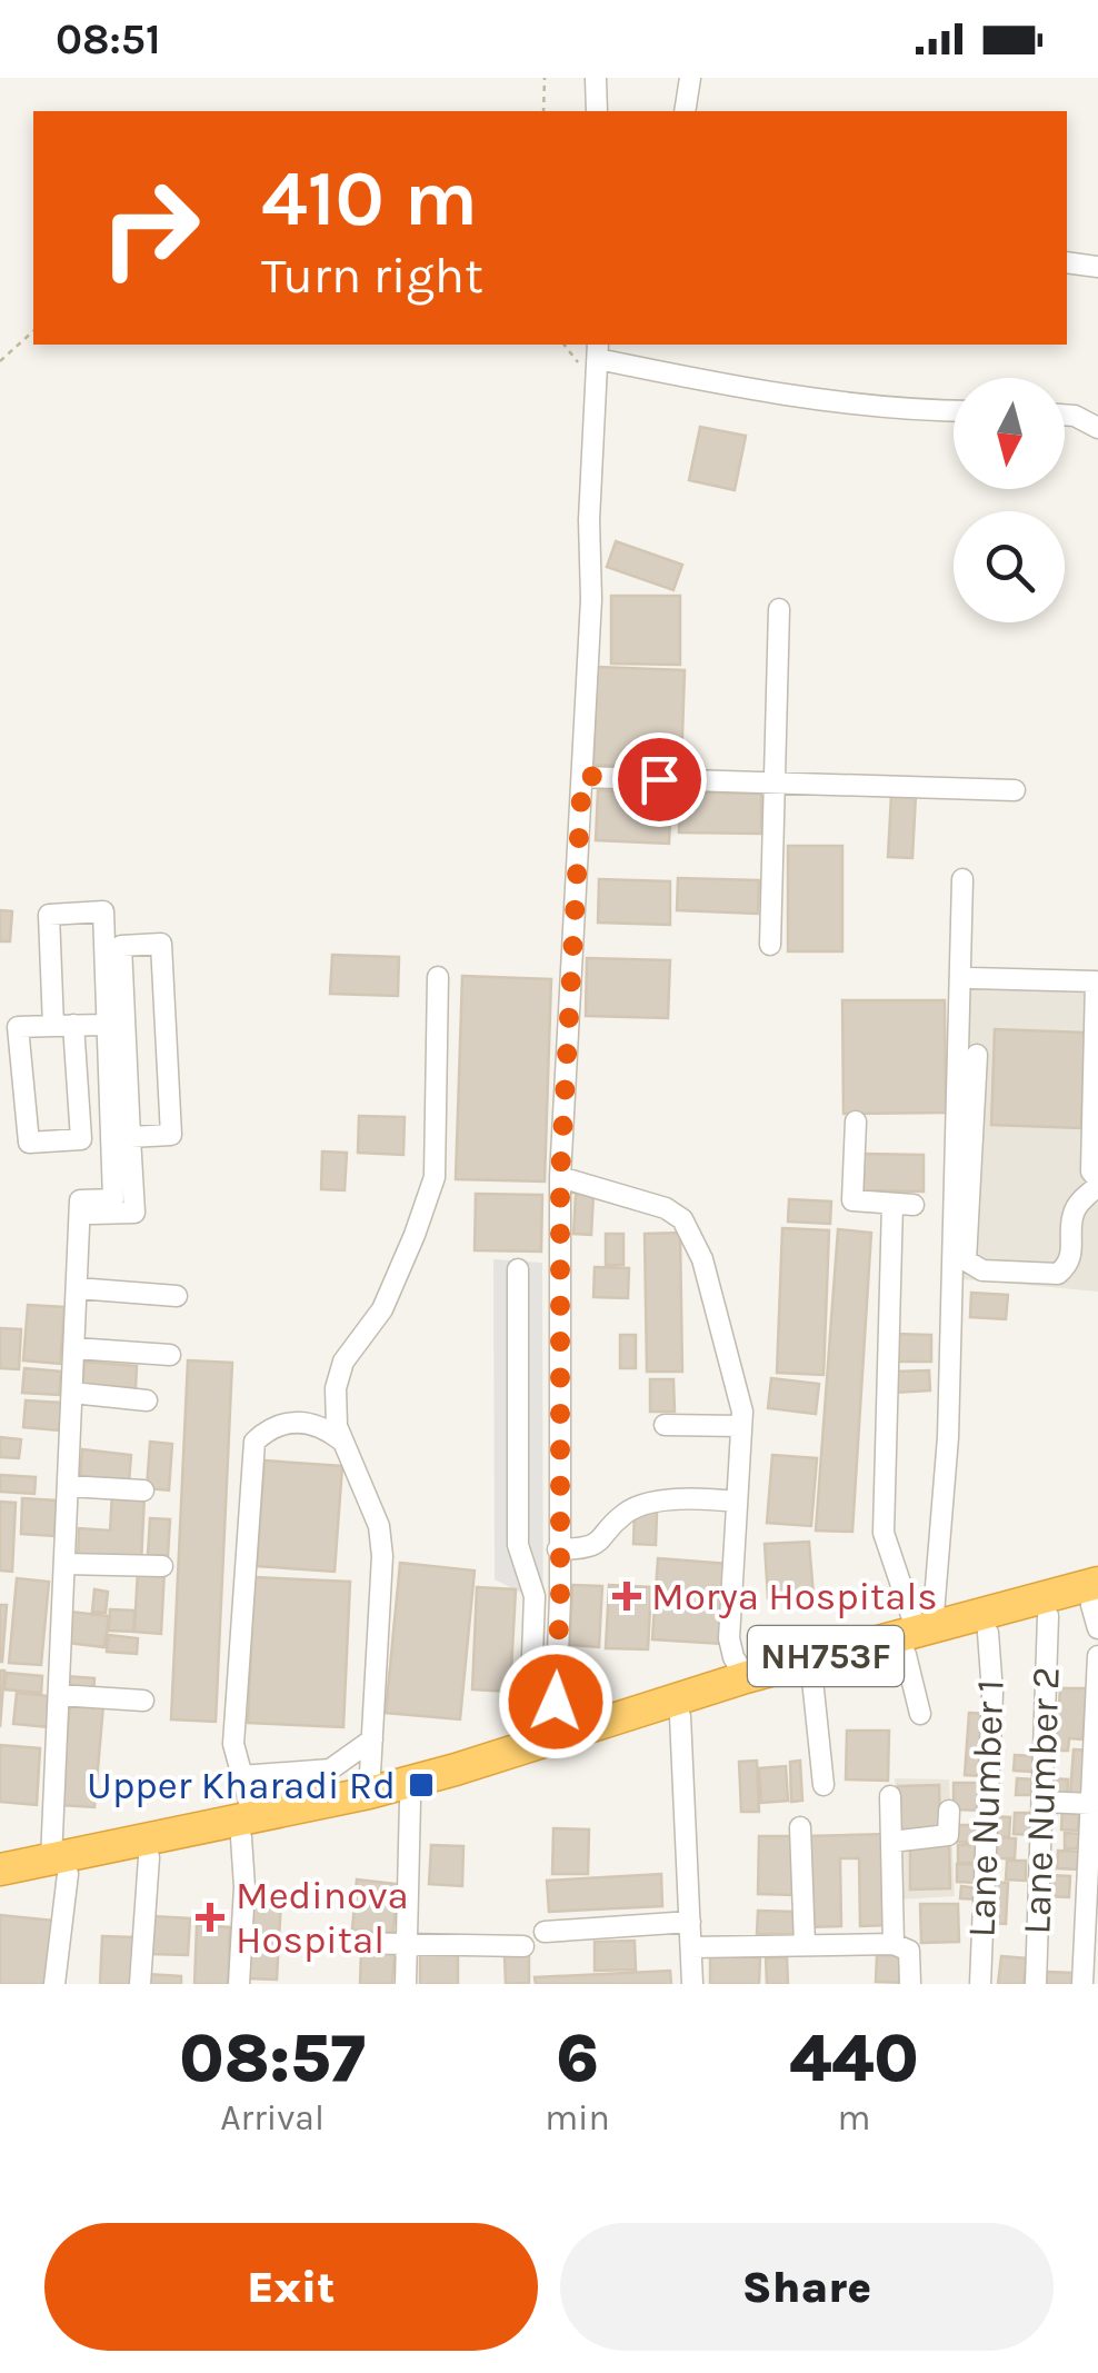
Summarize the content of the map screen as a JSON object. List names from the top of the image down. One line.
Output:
{"streets":{"highway":["NH753F"],"street":["Lane Number 2","Lane Number 1"]},"crossings":[["NH753F","Lane Number 2"],["NH753F","Lane Number 1"]],"places":{"health":["Morya Hospitals","Medinova Hospital"],"transit":["Upper Kharadi Rd"]},"north":"bottom","page":{"status":"08:51","turn":["410 m","Turn right"],"eta":["08:57","Arrival","6","min","440","m"],"buttons":["Exit","Share"]}}
